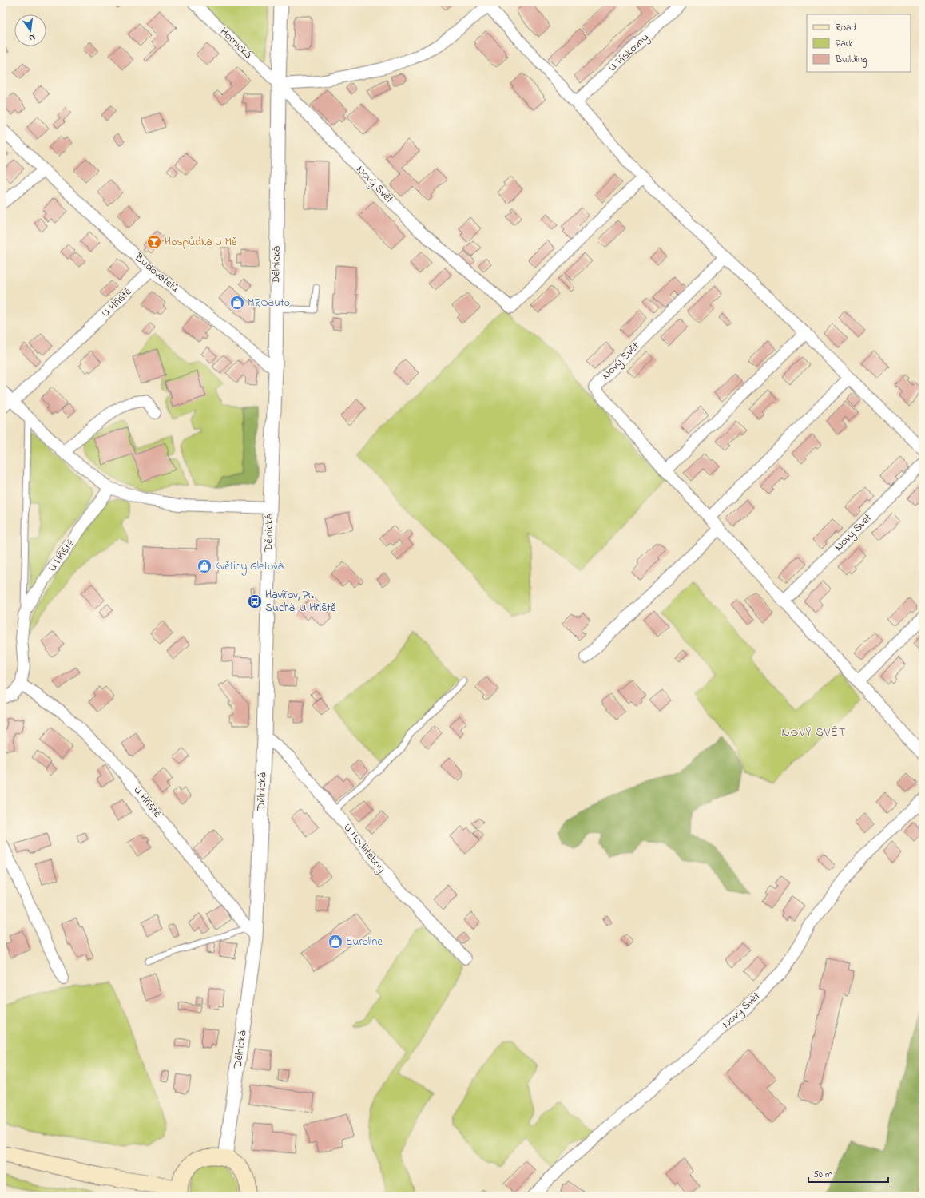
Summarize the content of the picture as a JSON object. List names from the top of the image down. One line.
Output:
{"streets":{"street":["Hornická","U Pískovny","Nový Svět","Dělnická","Budovatelů","U Hřiště","U Modlitebny"]},"crossings":[["Hornická","Nový Svět"],["Hornická","Dělnická"],["Nový Svět","Dělnická"],["Dělnická","Budovatelů"],["Dělnická","U Hřiště"],["Dělnická","U Modlitebny"],["Budovatelů","U Hřiště"]],"districts":["NOVÝ SVĚT"],"places":{"bar":["Hospůdka U Mě"],"shop":["MROauto","Květiny Gletová","Euroline"],"bus stop":["Havířov, Pr. Suchá, U Hřiště"]},"legend":["Road","Park","Building"],"scale_bar":"50 m","north":"bottom"}
